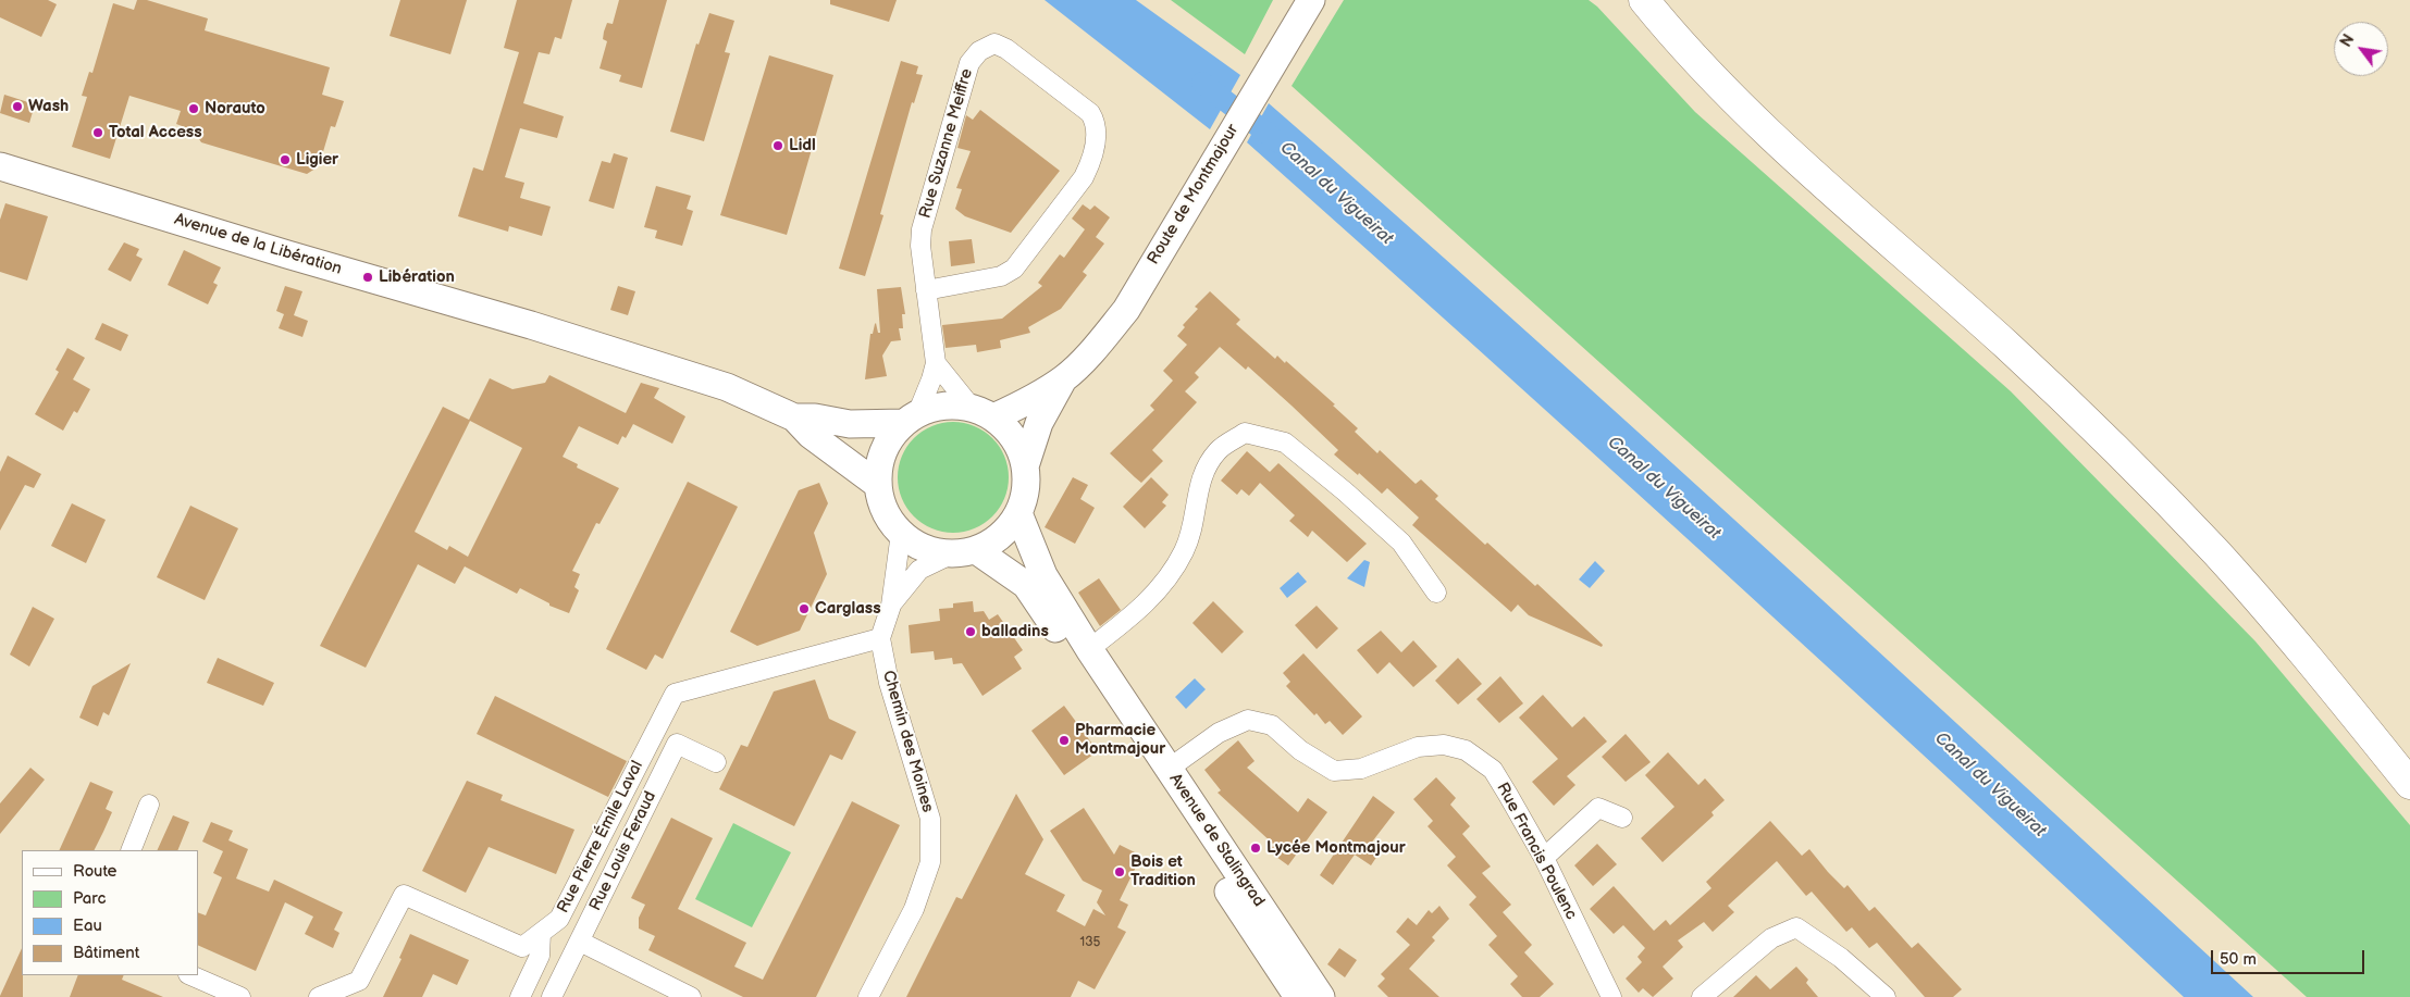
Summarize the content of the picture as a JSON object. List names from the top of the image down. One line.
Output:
{"streets":{"main road":["Route de Montmajour","Avenue de la Libération","Avenue de Stalingrad"],"street":["Rue Suzanne Meiffre","Chemin des Moines","Rue Pierre Émile Laval","Rue Louis Feraud","Rue Francis Poulenc"]},"crossings":[["Rue Suzanne Meiffre","Route de Montmajour"],["Rue Suzanne Meiffre","Avenue de la Libération"],["Rue Suzanne Meiffre","Chemin des Moines"],["Rue Suzanne Meiffre","Avenue de Stalingrad"],["Route de Montmajour","Avenue de la Libération"],["Route de Montmajour","Chemin des Moines"],["Route de Montmajour","Avenue de Stalingrad"],["Avenue de la Libération","Chemin des Moines"],["Avenue de la Libération","Avenue de Stalingrad"],["Chemin des Moines","Rue Pierre Émile Laval"],["Chemin des Moines","Avenue de Stalingrad"],["Avenue de Stalingrad","Rue Francis Poulenc"]],"water":["Canal du Vigueirat"],"places":["Wash","Norauto","Total Access","Lidl","Ligier","Libération","Carglass","balladins","Pharmacie Montmajour","Lycée Montmajour","Bois et Tradition"],"house_numbers":["135"],"legend":["Route","Parc","Eau","Bâtiment"],"scale_bar":"50 m","north":"top left"}
